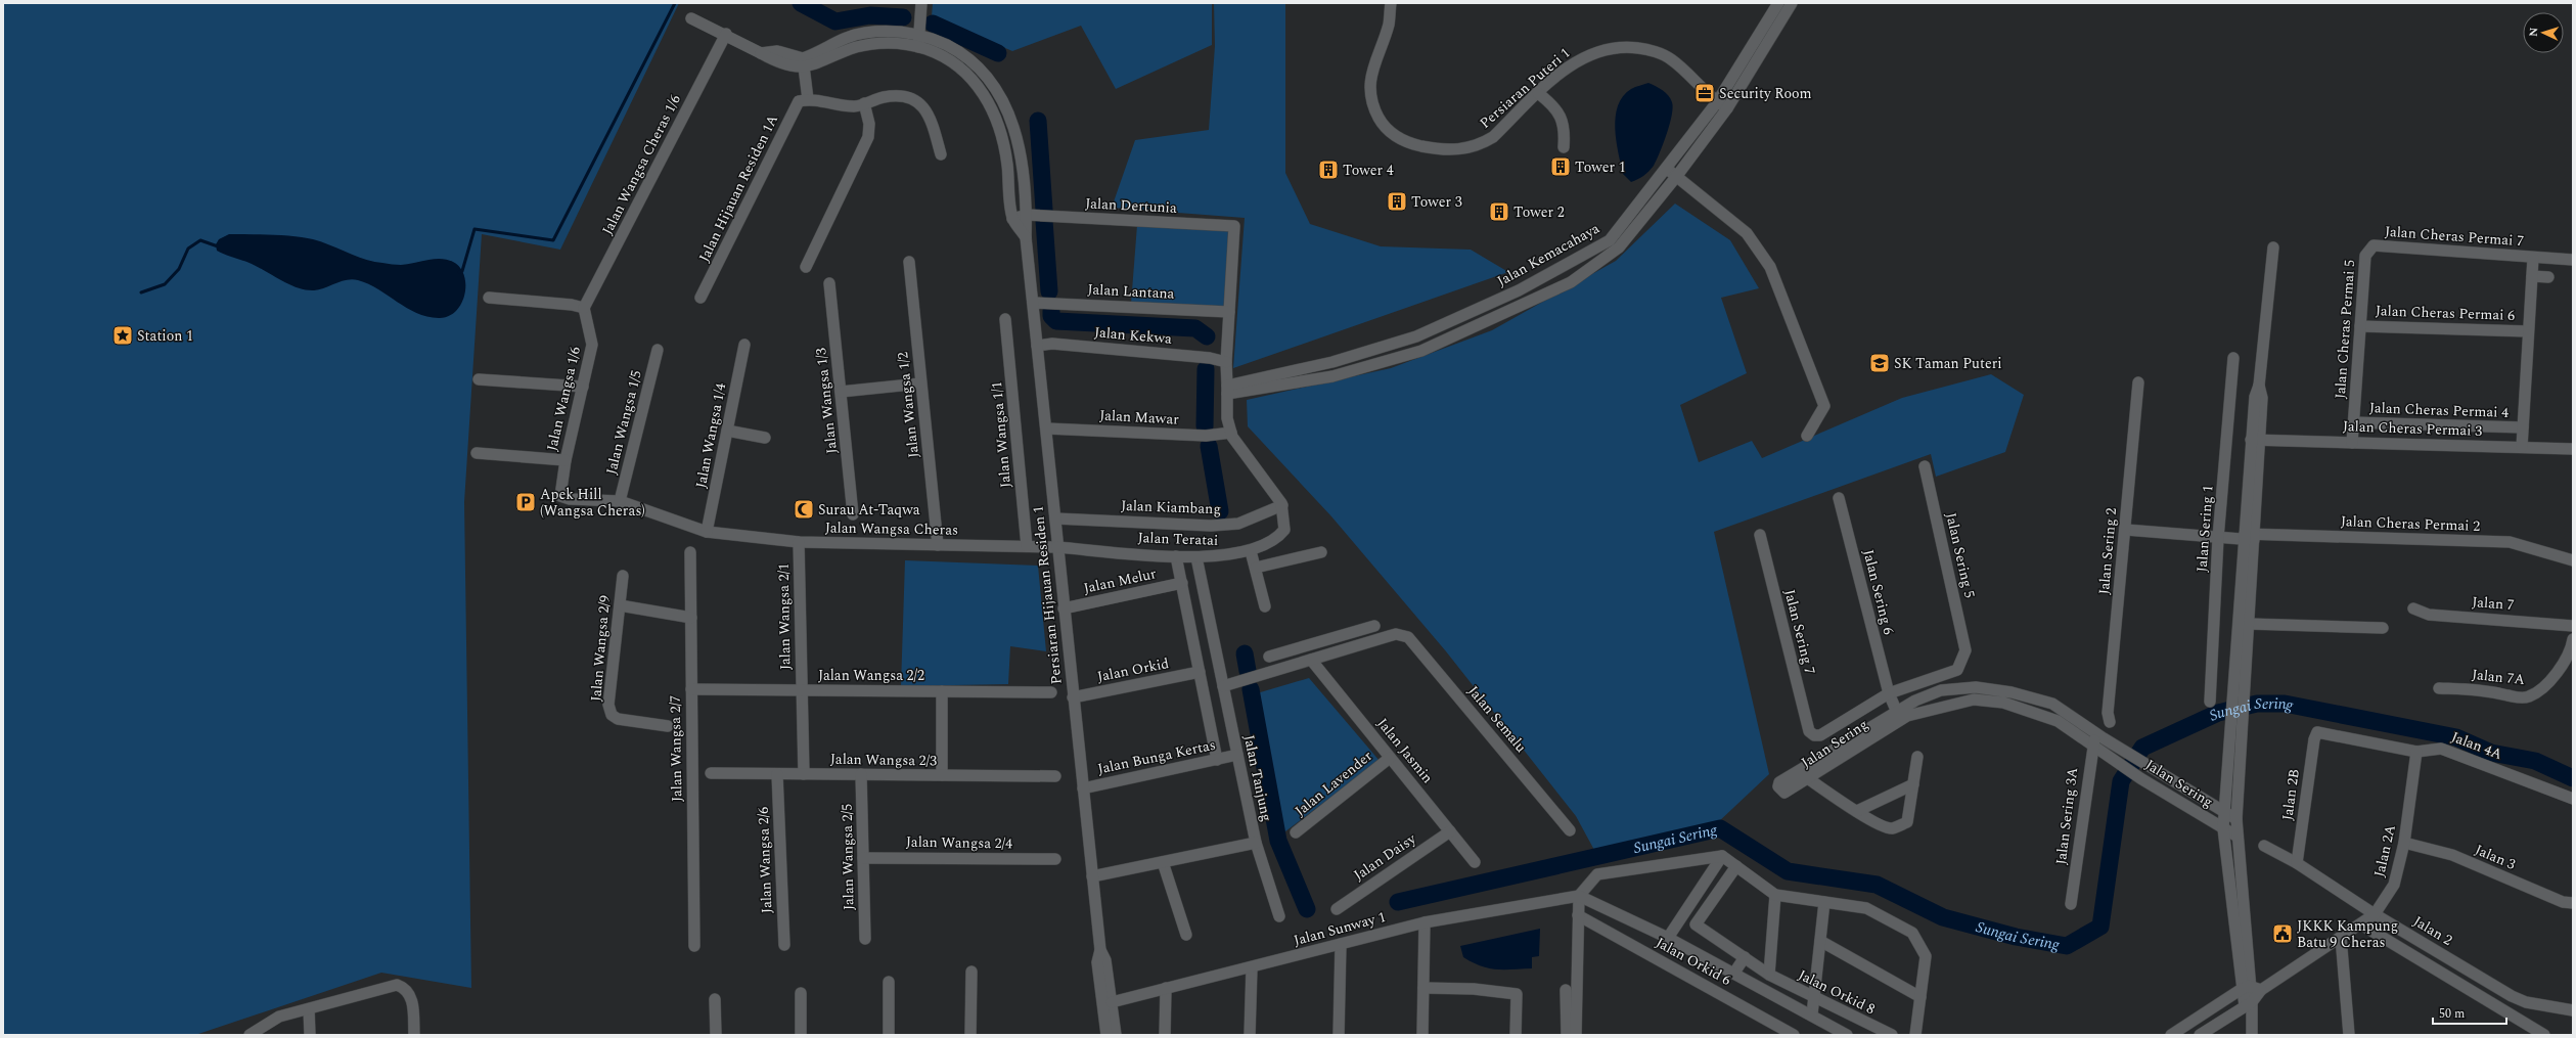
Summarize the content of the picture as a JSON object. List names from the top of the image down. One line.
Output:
{"streets":{"street":["Persiaran Puteri 1","Jalan Wangsa Cheras 1/6","Jalan Hijauan Residen 1A","Jalan Dertunia","Jalan Cheras Permai 7","Jalan Kemacahaya","Jalan Lantana","Jalan Cheras Permai 6","Jalan Cheras Permai 5","Jalan Kekwa","Jalan Wangsa 1/6","Jalan Wangsa 1/3","Jalan Wangsa 1/2","Jalan Cheras Permai 4","Jalan Mawar","Jalan Wangsa 1/5","Jalan Cheras Permai 3","Jalan Wangsa 1/1","Jalan Wangsa 1/4","Jalan Kiambang","Jalan Cheras Permai 2","Jalan Wangsa Cheras","Jalan Sering 1","Jalan Teratai","Jalan Sering 2","Jalan Sering 5","Jalan Melur","Jalan Sering 6","Persiaran Hijauan Residen 1","Jalan 7","Jalan Wangsa 2/1","Jalan Sering 7","Jalan Wangsa 2/9","Jalan Orkid","Jalan Wangsa 2/2","Jalan 7A","Jalan Semalu","Jalan Sering","Jalan 4A","Jalan Wangsa 2/7","Jalan Jasmin","Jalan Bunga Kertas","Jalan Wangsa 2/3","Jalan Tanjung","Jalan Lavender","Jalan 2B","Jalan Sering 3A","Jalan Wangsa 2/4","Jalan 2A","Jalan Wangsa 2/5","Jalan Daisy","Jalan 3","Jalan Wangsa 2/6","Jalan Sunway 1","Jalan 2","Jalan Orkid 6","Jalan Orkid 8"]},"crossings":[["Persiaran Puteri 1","Jalan Kemacahaya"],["Jalan Wangsa Cheras 1/6","Jalan Wangsa 1/6"],["Jalan Dertunia","Jalan Lantana"],["Jalan Dertunia","Persiaran Hijauan Residen 1"],["Jalan Cheras Permai 7","Jalan Cheras Permai 5"],["Jalan Lantana","Persiaran Hijauan Residen 1"],["Jalan Cheras Permai 6","Jalan Cheras Permai 5"],["Jalan Cheras Permai 5","Jalan Cheras Permai 4"],["Jalan Cheras Permai 5","Jalan Cheras Permai 3"],["Jalan Kekwa","Persiaran Hijauan Residen 1"],["Jalan Wangsa 1/6","Jalan Wangsa Cheras"],["Jalan Wangsa 1/2","Jalan Wangsa Cheras"],["Jalan Mawar","Persiaran Hijauan Residen 1"],["Jalan Wangsa 1/5","Jalan Wangsa Cheras"],["Jalan Wangsa 1/1","Jalan Wangsa Cheras"],["Jalan Wangsa 1/4","Jalan Wangsa Cheras"],["Jalan Kiambang","Jalan Teratai"],["Jalan Kiambang","Persiaran Hijauan Residen 1"],["Jalan Cheras Permai 2","Jalan Sering 1"],["Jalan Cheras Permai 2","Jalan Sering 2"],["Jalan Wangsa Cheras","Jalan Teratai"],["Jalan Wangsa Cheras","Persiaran Hijauan Residen 1"],["Jalan Wangsa Cheras","Jalan Wangsa 2/1"],["Jalan Teratai","Persiaran Hijauan Residen 1"],["Jalan Teratai","Jalan Tanjung"],["Jalan Sering 5","Jalan Sering 6"],["Jalan Sering 5","Jalan Sering 7"],["Jalan Melur","Persiaran Hijauan Residen 1"],["Jalan Sering 6","Jalan Sering 7"],["Jalan Sering 6","Jalan Sering"],["Persiaran Hijauan Residen 1","Jalan Orkid"],["Persiaran Hijauan Residen 1","Jalan Bunga Kertas"],["Persiaran Hijauan Residen 1","Jalan Tanjung"],["Persiaran Hijauan Residen 1","Jalan Sunway 1"],["Jalan Wangsa 2/1","Jalan Wangsa 2/2"],["Jalan Wangsa 2/1","Jalan Wangsa 2/3"],["Jalan Wangsa 2/2","Jalan Wangsa 2/7"],["Jalan Semalu","Jalan Jasmin"],["Jalan Sering","Jalan Sering 3A"],["Jalan 4A","Jalan 2B"],["Jalan 4A","Jalan 2A"],["Jalan Jasmin","Jalan Lavender"],["Jalan Jasmin","Jalan Daisy"],["Jalan Bunga Kertas","Jalan Tanjung"],["Jalan Wangsa 2/3","Jalan Wangsa 2/5"],["Jalan Wangsa 2/3","Jalan Wangsa 2/6"],["Jalan 2B","Jalan 2"],["Jalan Wangsa 2/4","Jalan Wangsa 2/5"],["Jalan 2A","Jalan 3"],["Jalan 2A","Jalan 2"]],"water":["Sungai Sering"],"places":{"office":["Security Room"],"building":["Tower 1","Tower 4","Tower 3","Tower 2"],"place":["Station 1"],"school or university":["SK Taman Puteri"],"parking":["Apek Hill (Wangsa Cheras)"],"mosque":["Surau At-Taqwa"],"public building":["JKKK Kampung Batu 9 Cheras"]},"scale_bar":"50 m","north":"left"}
